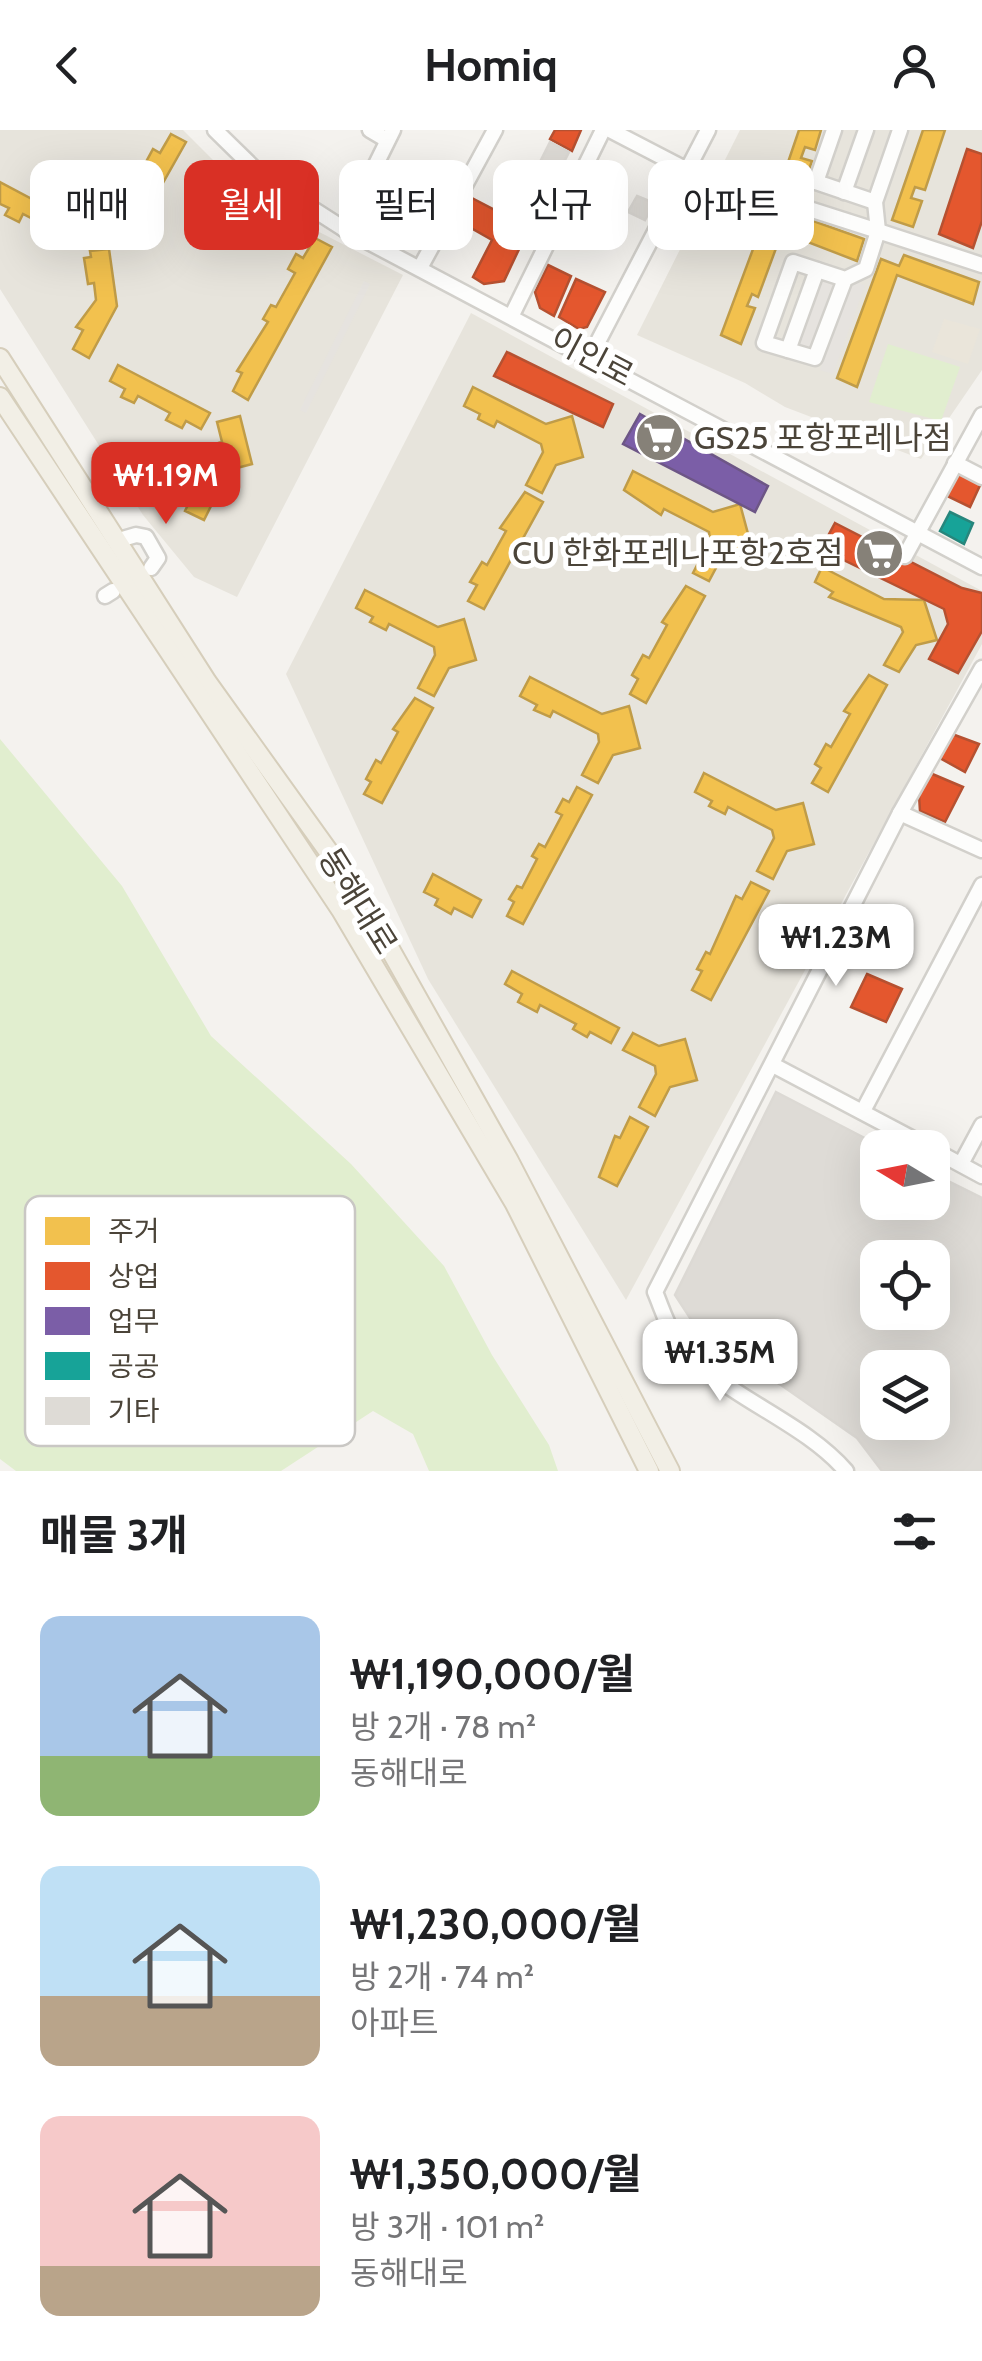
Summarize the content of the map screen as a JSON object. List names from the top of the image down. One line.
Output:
{"streets":{"main road":["동해대로"],"street":["이인로"]},"places":{"supermarket":["GS25 포항포레나점","CU 한화포레나포항2호점"]},"legend":["주거","상업","업무","공공","기타"],"north":"left","page":{"header":"Homiq","chip":["매매","월세","필터","신규","아파트"],"price":["₩1.19M","₩1.23M","₩1.35M"],"heading":"매물 3개","list":[{"name":"₩1,190,000/월","note":"방 2개 · 78 m² · 동해대로"},{"name":"₩1,230,000/월","note":"방 2개 · 74 m² · 아파트"},{"name":"₩1,350,000/월","note":"방 3개 · 101 m² · 동해대로"}]}}
